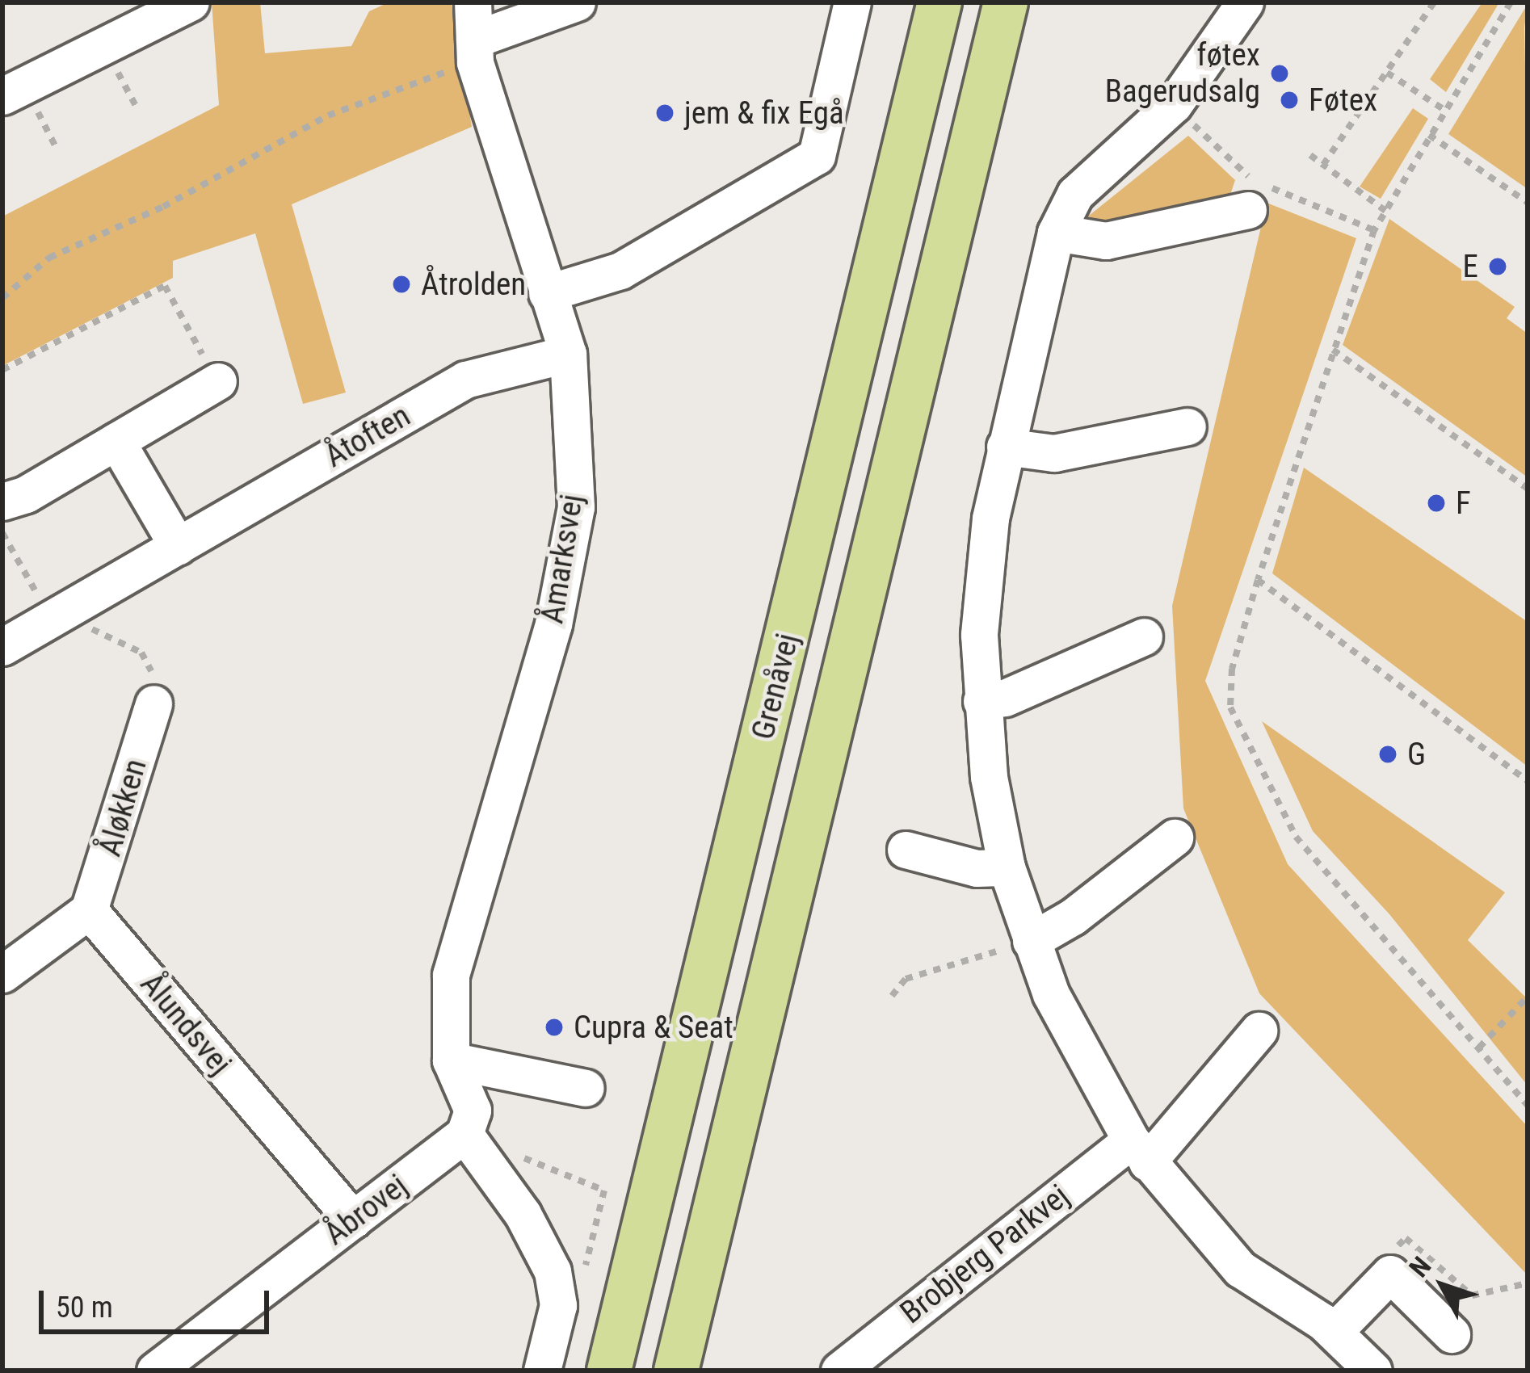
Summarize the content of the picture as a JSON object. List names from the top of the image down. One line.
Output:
{"streets":{"main road":["Grenåvej"],"street":["Åtoften","Åmarksvej","Åløkken","Ålundsvej","Åbrovej","Brobjerg Parkvej"]},"crossings":[["Åtoften","Åmarksvej"],["Åmarksvej","Åbrovej"],["Åløkken","Ålundsvej"],["Ålundsvej","Åbrovej"]],"places":["føtex Bagerudsalg","Føtex","jem & fix Egå","E","Åtrolden","F","G","Cupra & Seat"],"scale_bar":"50 m","north":"top left"}
